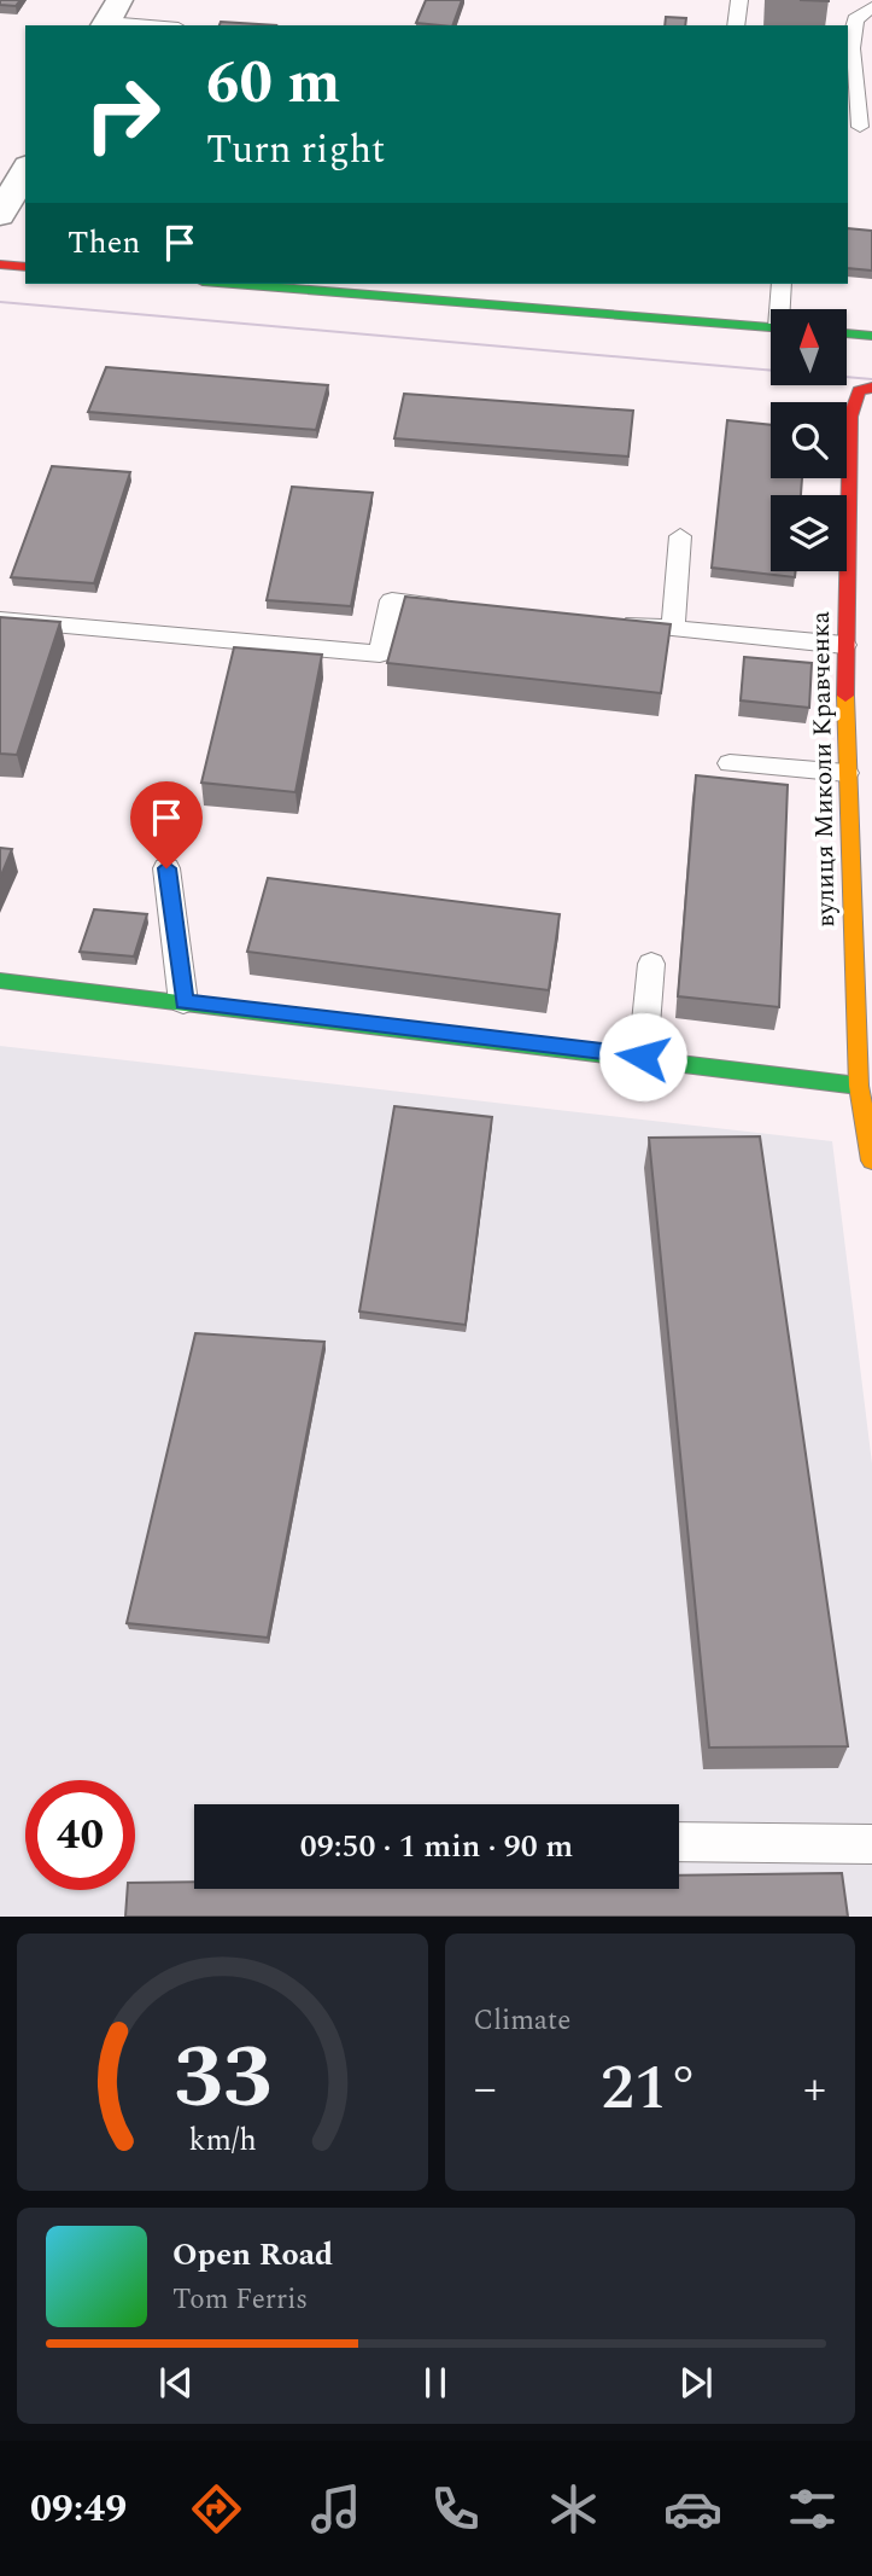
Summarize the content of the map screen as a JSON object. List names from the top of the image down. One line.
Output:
{"streets":{"street":["вулиця Миколи Кравченка"]},"north":"top","page":{"turn":["60 m","Turn right"],"then":"Then","limit":"40","trip":"09:50 · 1 min · 90 m","tile":"Climate","heat":["−","21°","+"],"song":["Open Road","Tom Ferris"],"tabs":"09:49","gauge":["33","km/h"]}}
